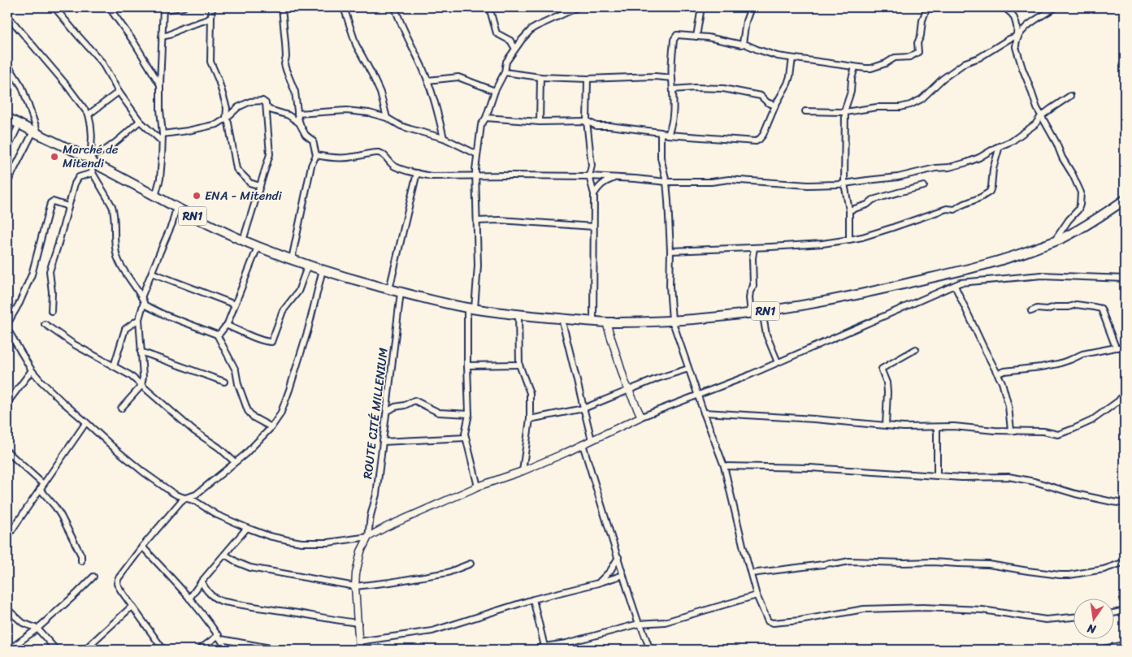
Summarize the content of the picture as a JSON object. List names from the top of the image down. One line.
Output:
{"streets":{"highway":["RN1"],"street":["ROUTE CITÉ MILLENIUM"]},"crossings":[["RN1","ROUTE CITÉ MILLENIUM"]],"places":["Marché de Mitendi","ENA - Mitendi"],"north":"bottom"}
